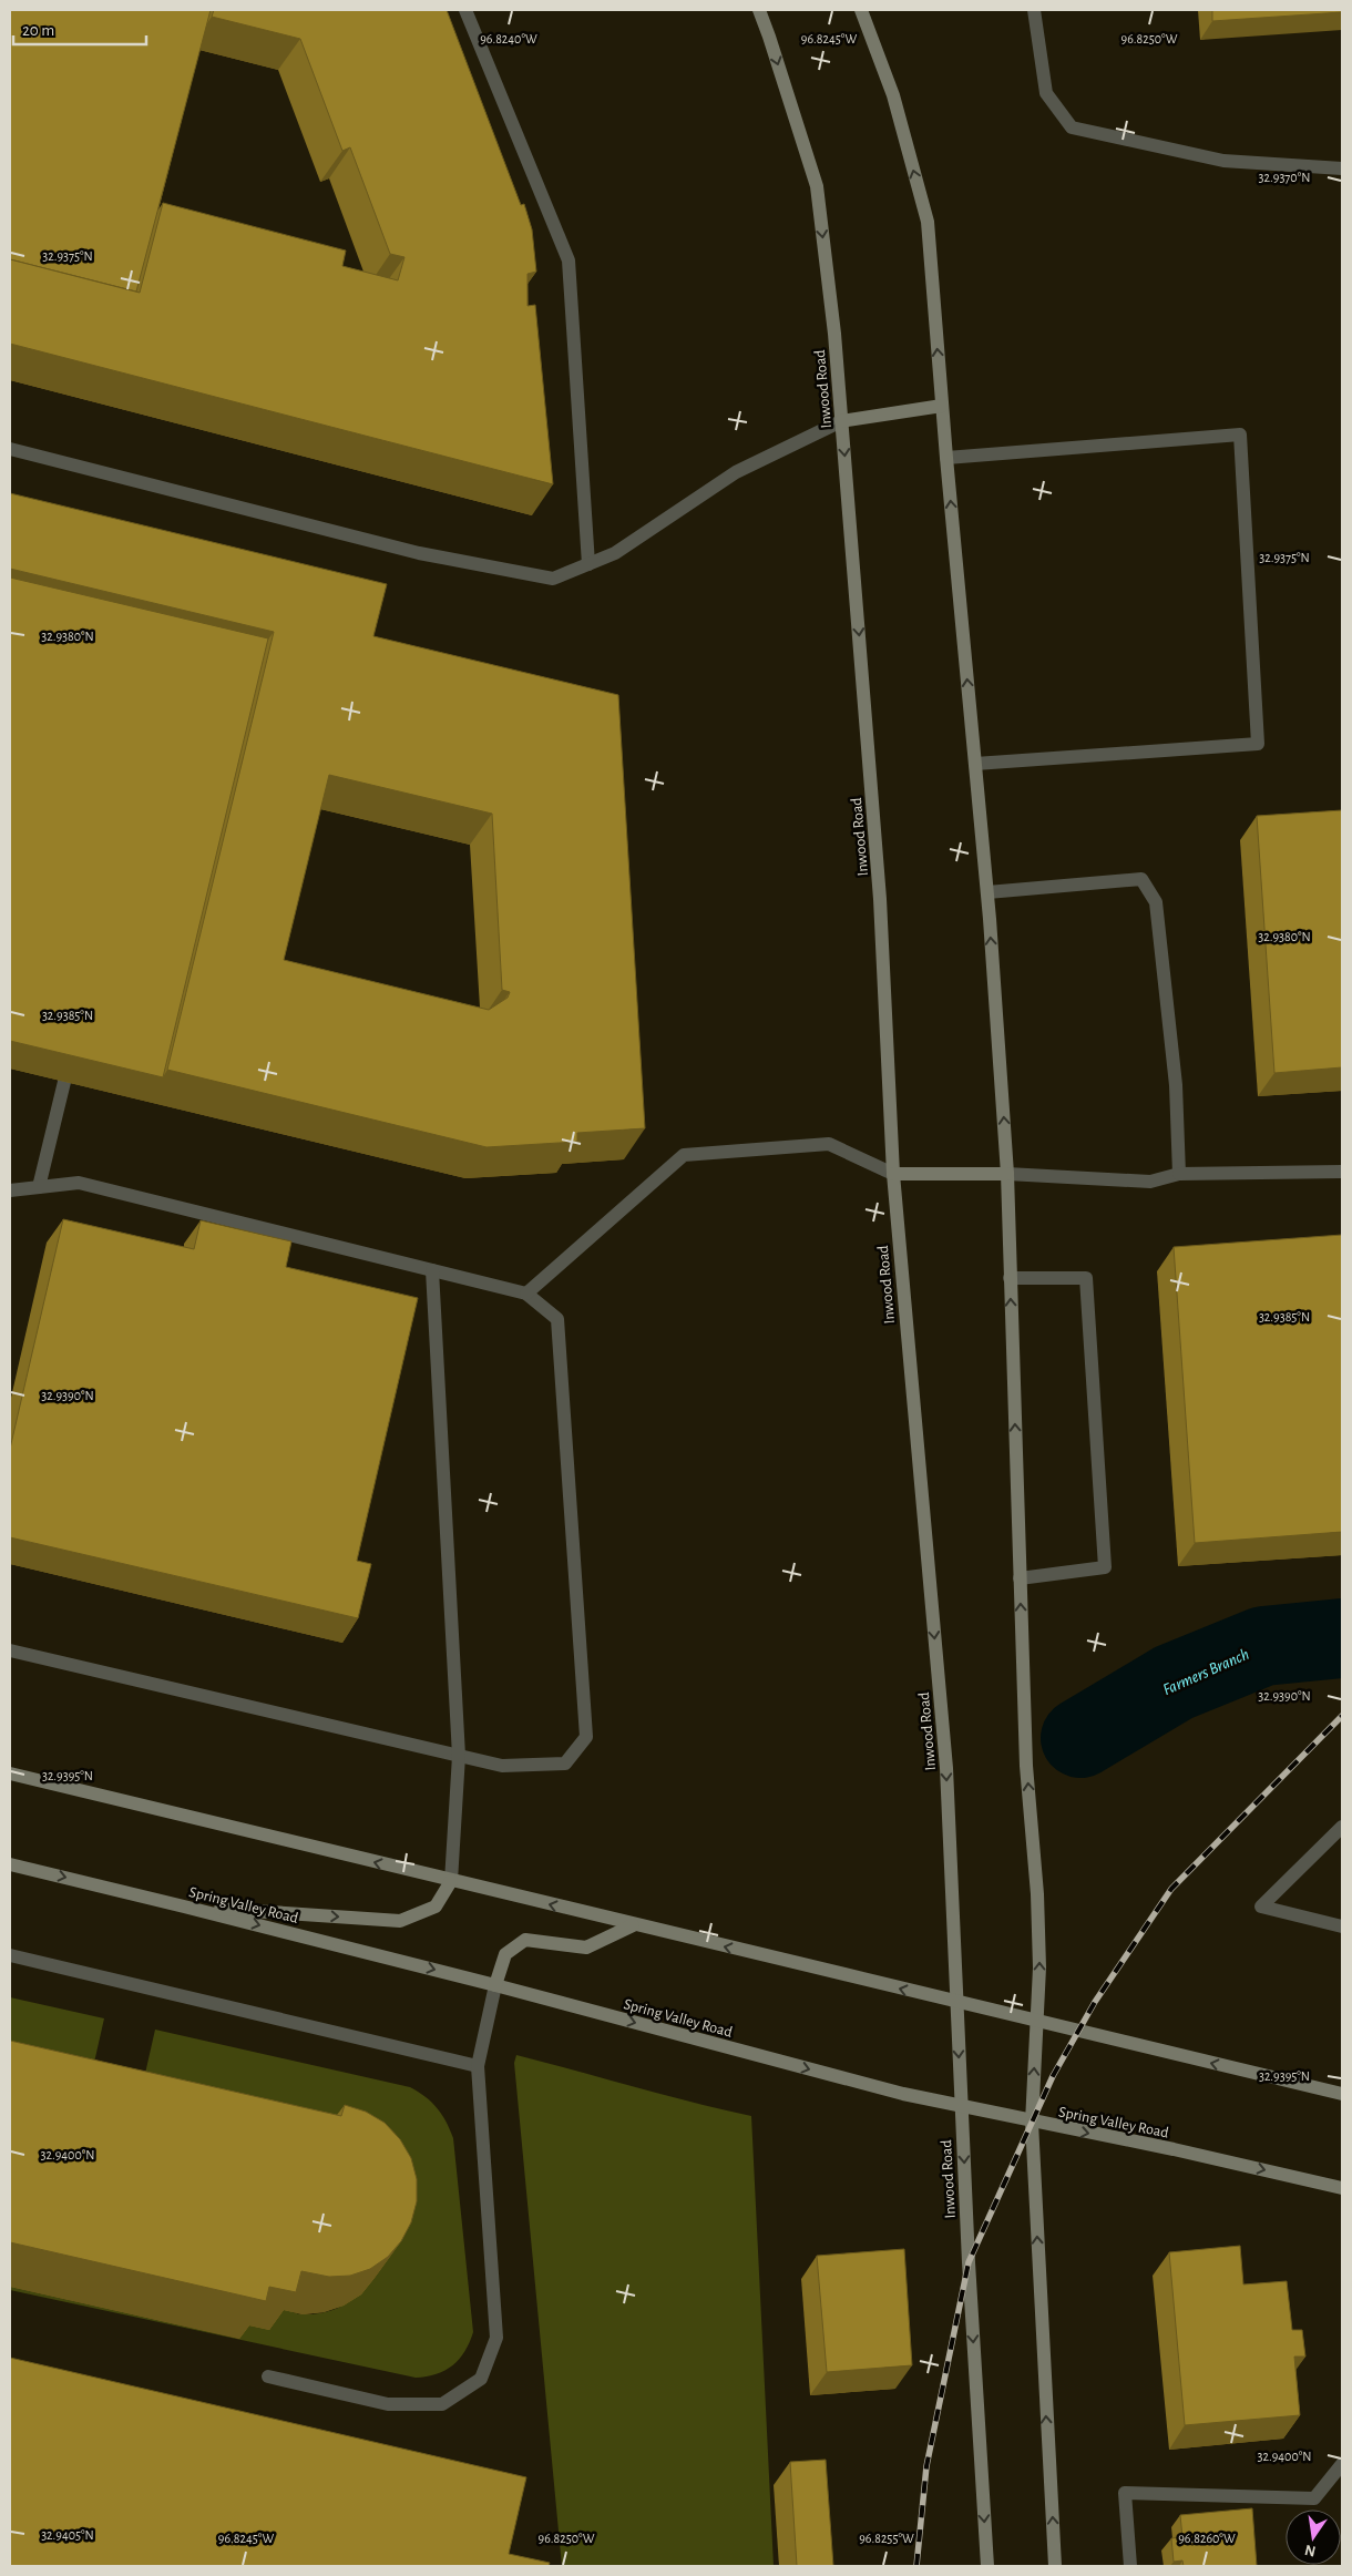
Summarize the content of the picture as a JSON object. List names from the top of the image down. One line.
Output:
{"streets":{"main road":["Inwood Road","Spring Valley Road"]},"crossings":[["Inwood Road","Spring Valley Road"]],"water":["Farmers Branch"],"scale_bar":"20 m","north":"bottom","coordinates":["96.8240°W","96.8245°W","96.8250°W","32.9370°N","32.9375°N","32.9380°N","32.9385°N","32.9390°N","32.9395°N","32.9400°N","32.9405°N","96.8255°W","96.8260°W"]}
